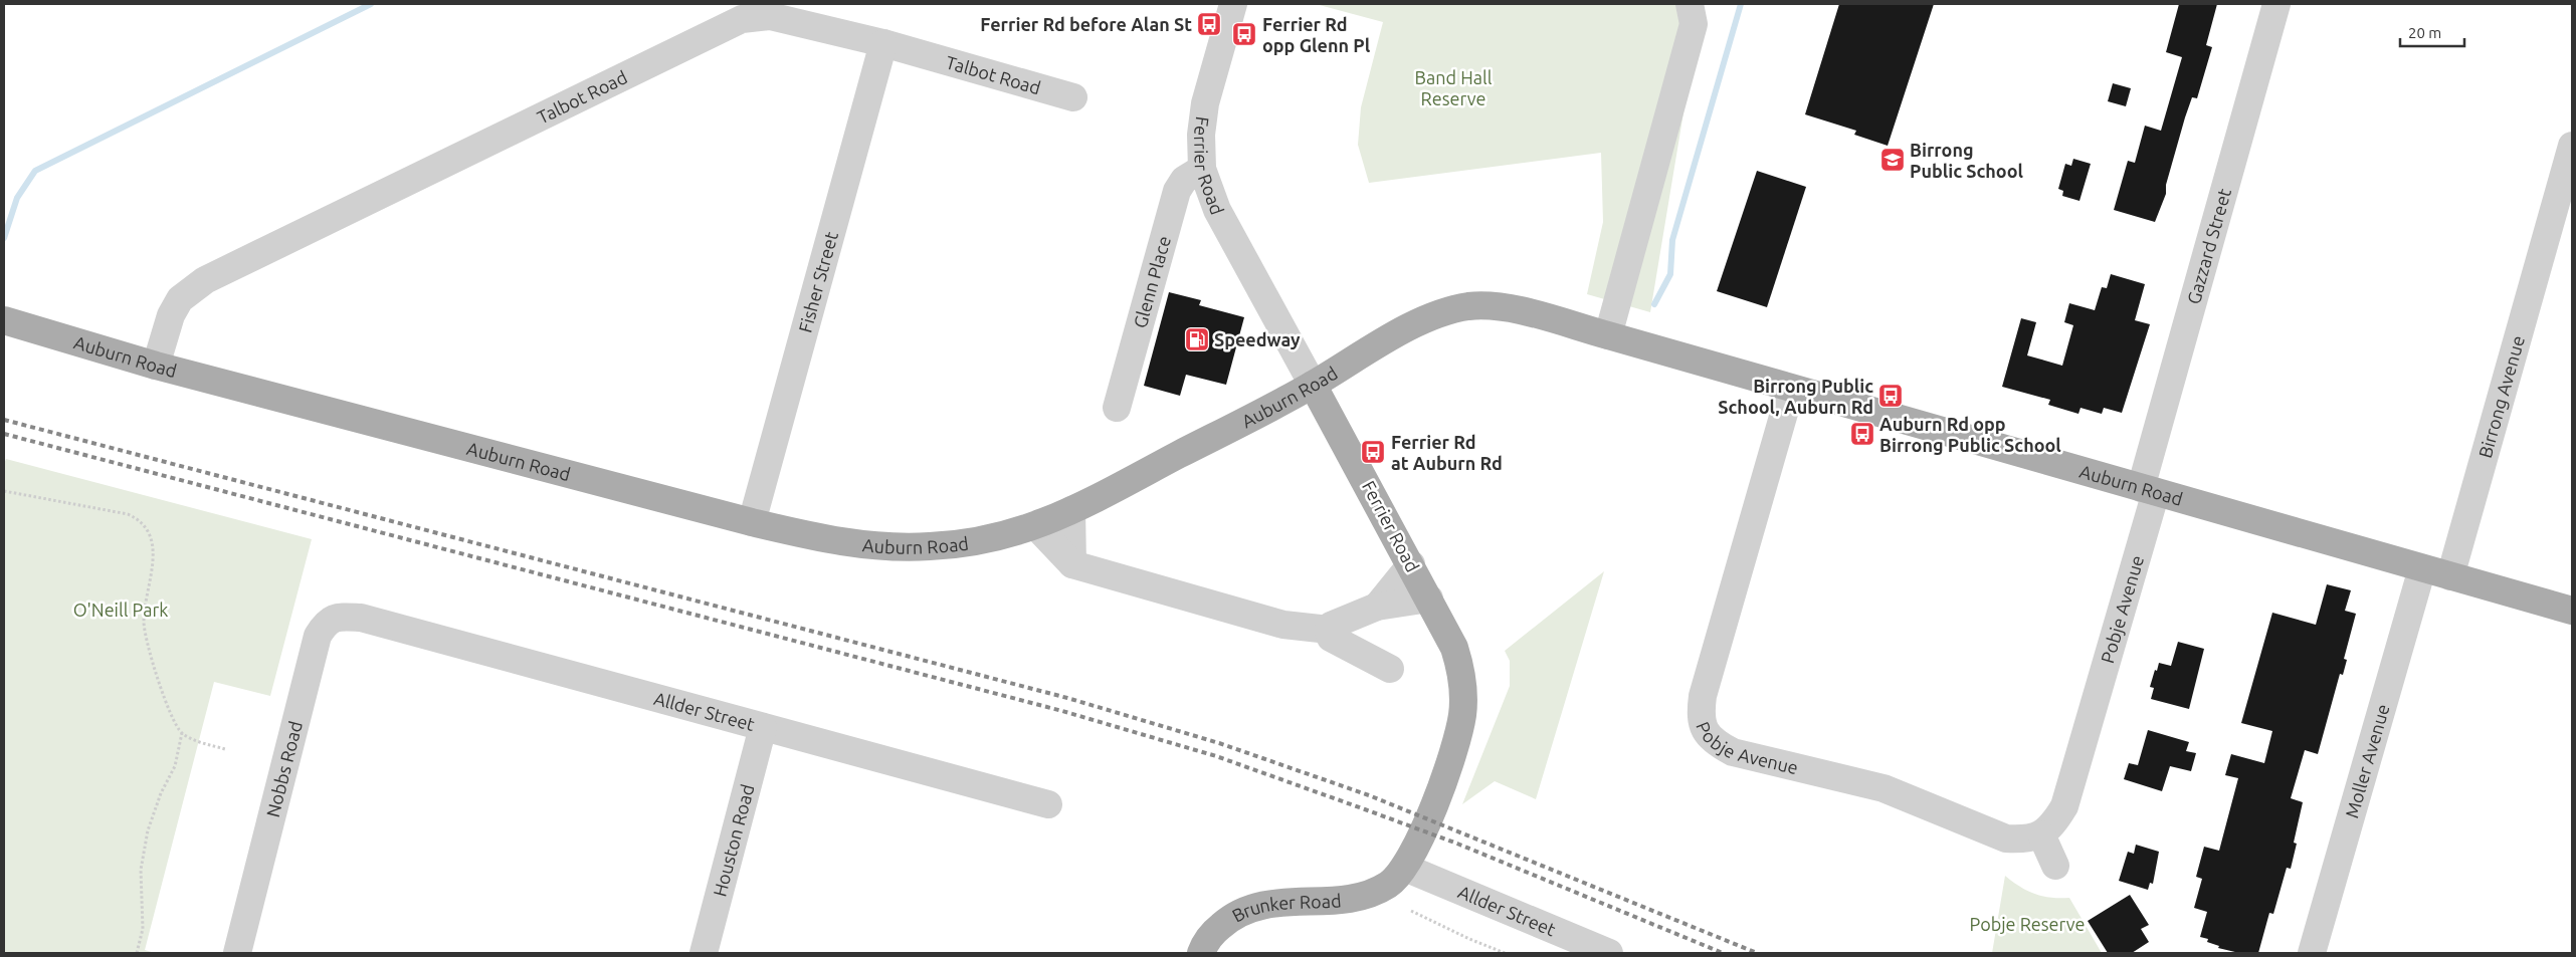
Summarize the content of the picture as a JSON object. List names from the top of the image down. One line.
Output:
{"streets":{"main road":["Ferrier Road","Auburn Road","Brunker Road"],"street":["Talbot Road","Gazzard Street","Fisher Street","Glenn Place","Birrong Avenue","Pobje Avenue","Allder Street","Moller Avenue","Nobbs Road","Houston Road"]},"crossings":[["Talbot Road","Fisher Street"],["Talbot Road","Auburn Road"],["Ferrier Road","Glenn Place"],["Ferrier Road","Auburn Road"],["Ferrier Road","Allder Street"],["Ferrier Road","Brunker Road"],["Gazzard Street","Auburn Road"],["Gazzard Street","Pobje Avenue"],["Fisher Street","Auburn Road"],["Auburn Road","Birrong Avenue"],["Auburn Road","Pobje Avenue"],["Auburn Road","Moller Avenue"],["Allder Street","Nobbs Road"],["Allder Street","Houston Road"],["Allder Street","Brunker Road"]],"parks":["Band Hall Reserve","O'Neill Park","Pobje Reserve"],"places":{"bus stop":["Ferrier Rd before Alan St","Ferrier Rd opp Glenn Pl","Birrong Public School, Auburn Rd","Auburn Rd opp Birrong Public School","Ferrier Rd at Auburn Rd"],"school or university":["Birrong Public School"],"fuel station":["Speedway"]},"scale_bar":"20 m"}
